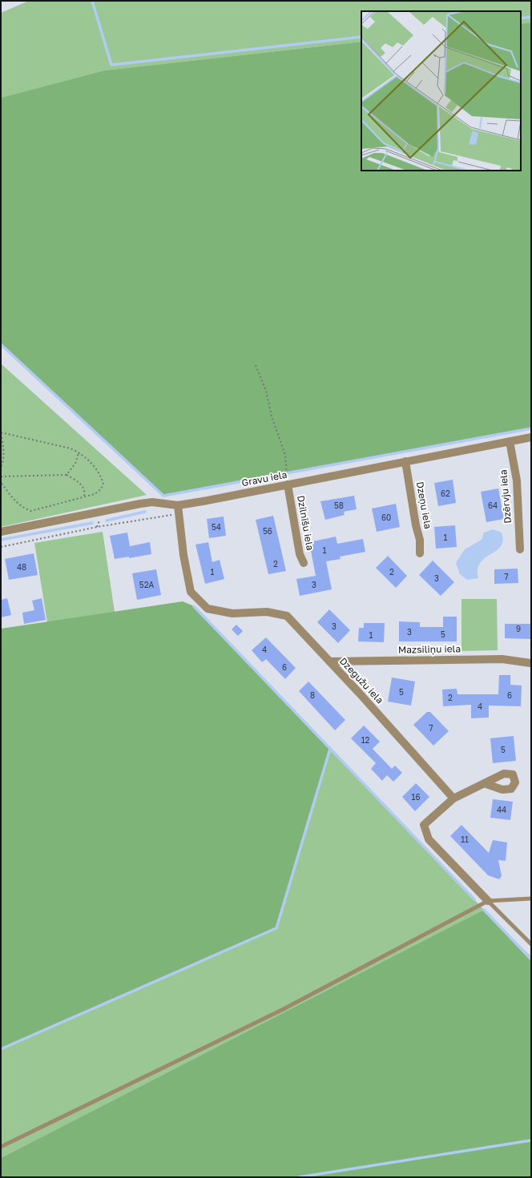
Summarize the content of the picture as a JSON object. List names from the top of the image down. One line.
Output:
{"streets":{"street":["Gravu iela","Dzērvju iela","Dzeņu iela","Dzilnīšu iela","Mazsiliņu iela","Dzegužu iela"]},"crossings":[["Gravu iela","Dzērvju iela"],["Gravu iela","Dzeņu iela"],["Gravu iela","Dzilnīšu iela"],["Gravu iela","Dzegužu iela"],["Mazsiliņu iela","Dzegužu iela"]],"house_numbers":["62","58","64","60","54","56","1","1","2","48","1","2","7","3","52A","3","3","9","3","5","1","4","6","5","8","6","2","4","7","12","5","16","44","11"]}
